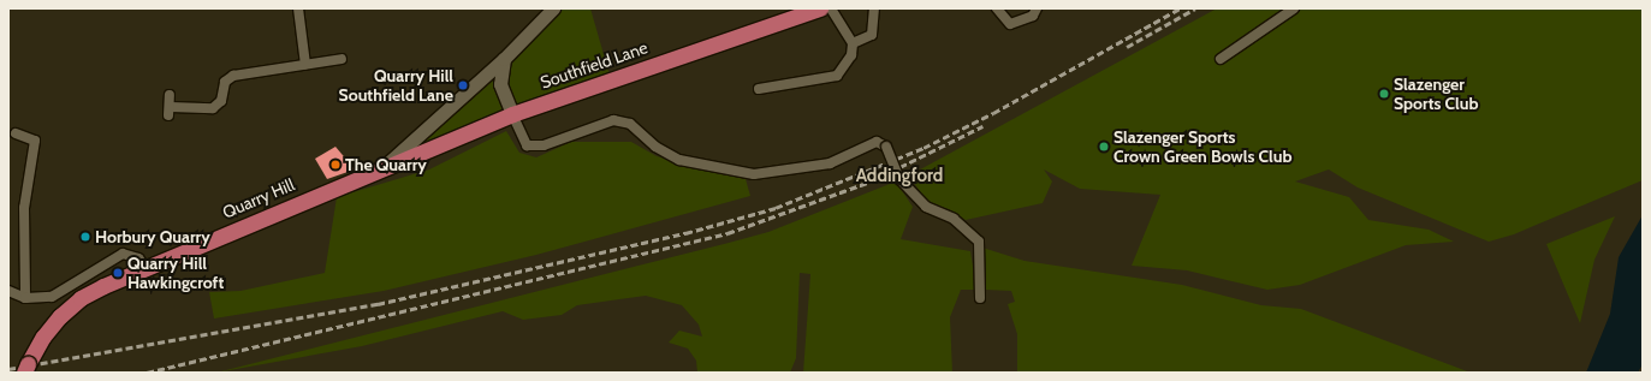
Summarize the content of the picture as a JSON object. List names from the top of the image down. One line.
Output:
{"streets":{"highway":["Southfield Lane","Quarry Hill"]},"crossings":[["Southfield Lane","Quarry Hill"]],"districts":["Addingford"],"places":["Quarry Hill Southfield Lane","Slazenger Sports Club","Slazenger Sports Crown Green Bowls Club","The Quarry","Horbury Quarry","Quarry Hill Hawkingcroft"]}
